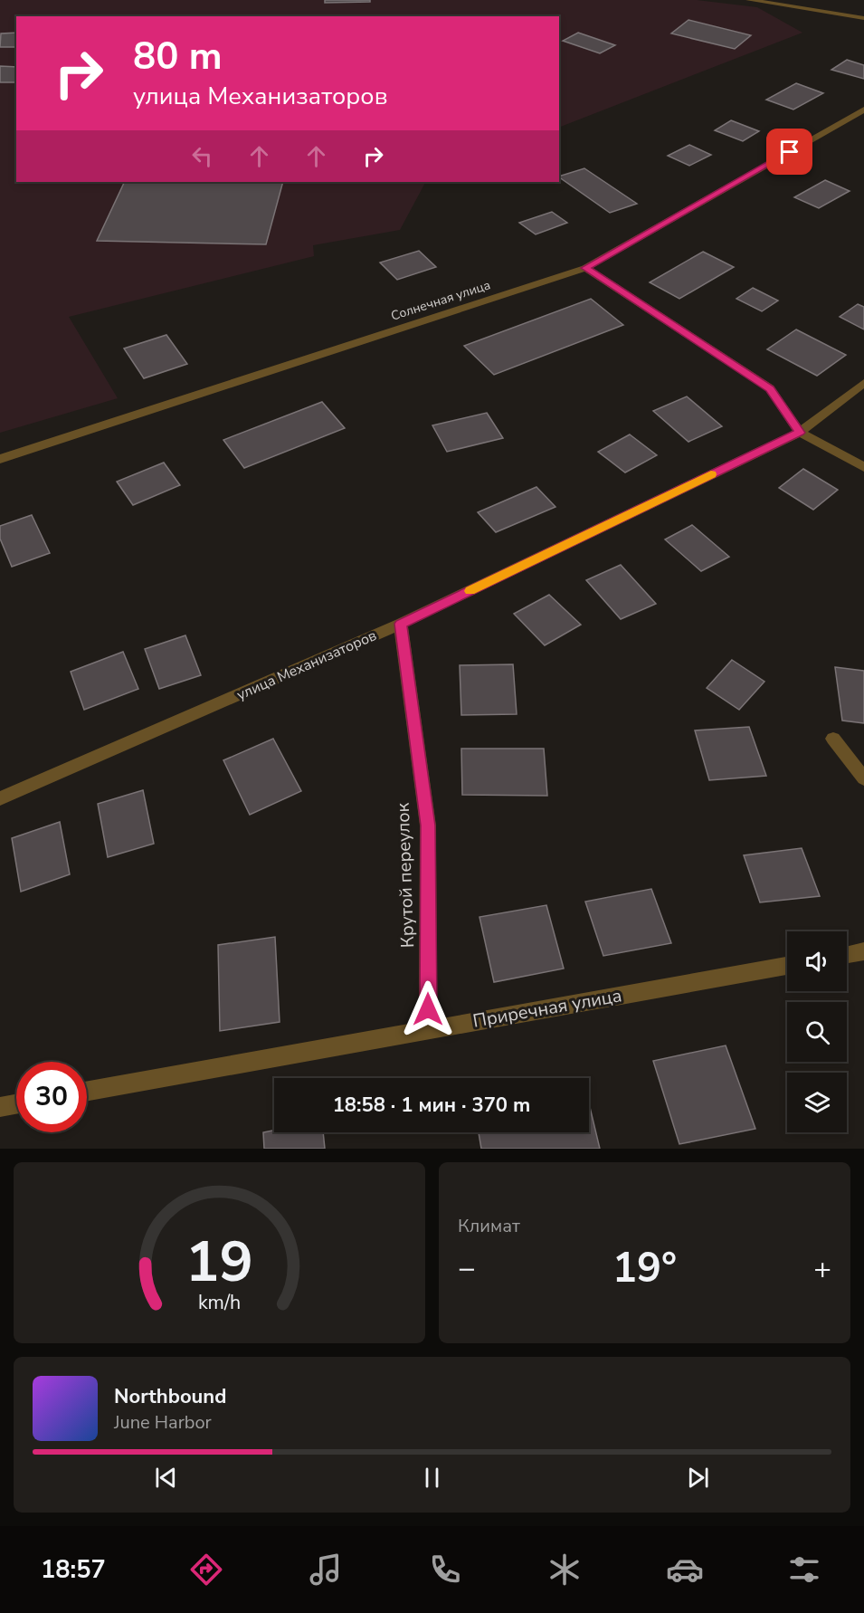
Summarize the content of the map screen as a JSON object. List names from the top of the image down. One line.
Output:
{"streets":{"street":["Солнечная улица","улица Механизаторов","Крутой переулок","Приречная улица"]},"crossings":[["улица Механизаторов","Крутой переулок"],["Крутой переулок","Приречная улица"]],"page":{"turn":["80 m","улица Механизаторов"],"limit":"30","trip":"18:58 · 1 мин · 370 m","tile":"Климат","heat":["−","19°","+"],"song":["Northbound","June Harbor"],"tabs":"18:57","gauge":["19","km/h"]}}
